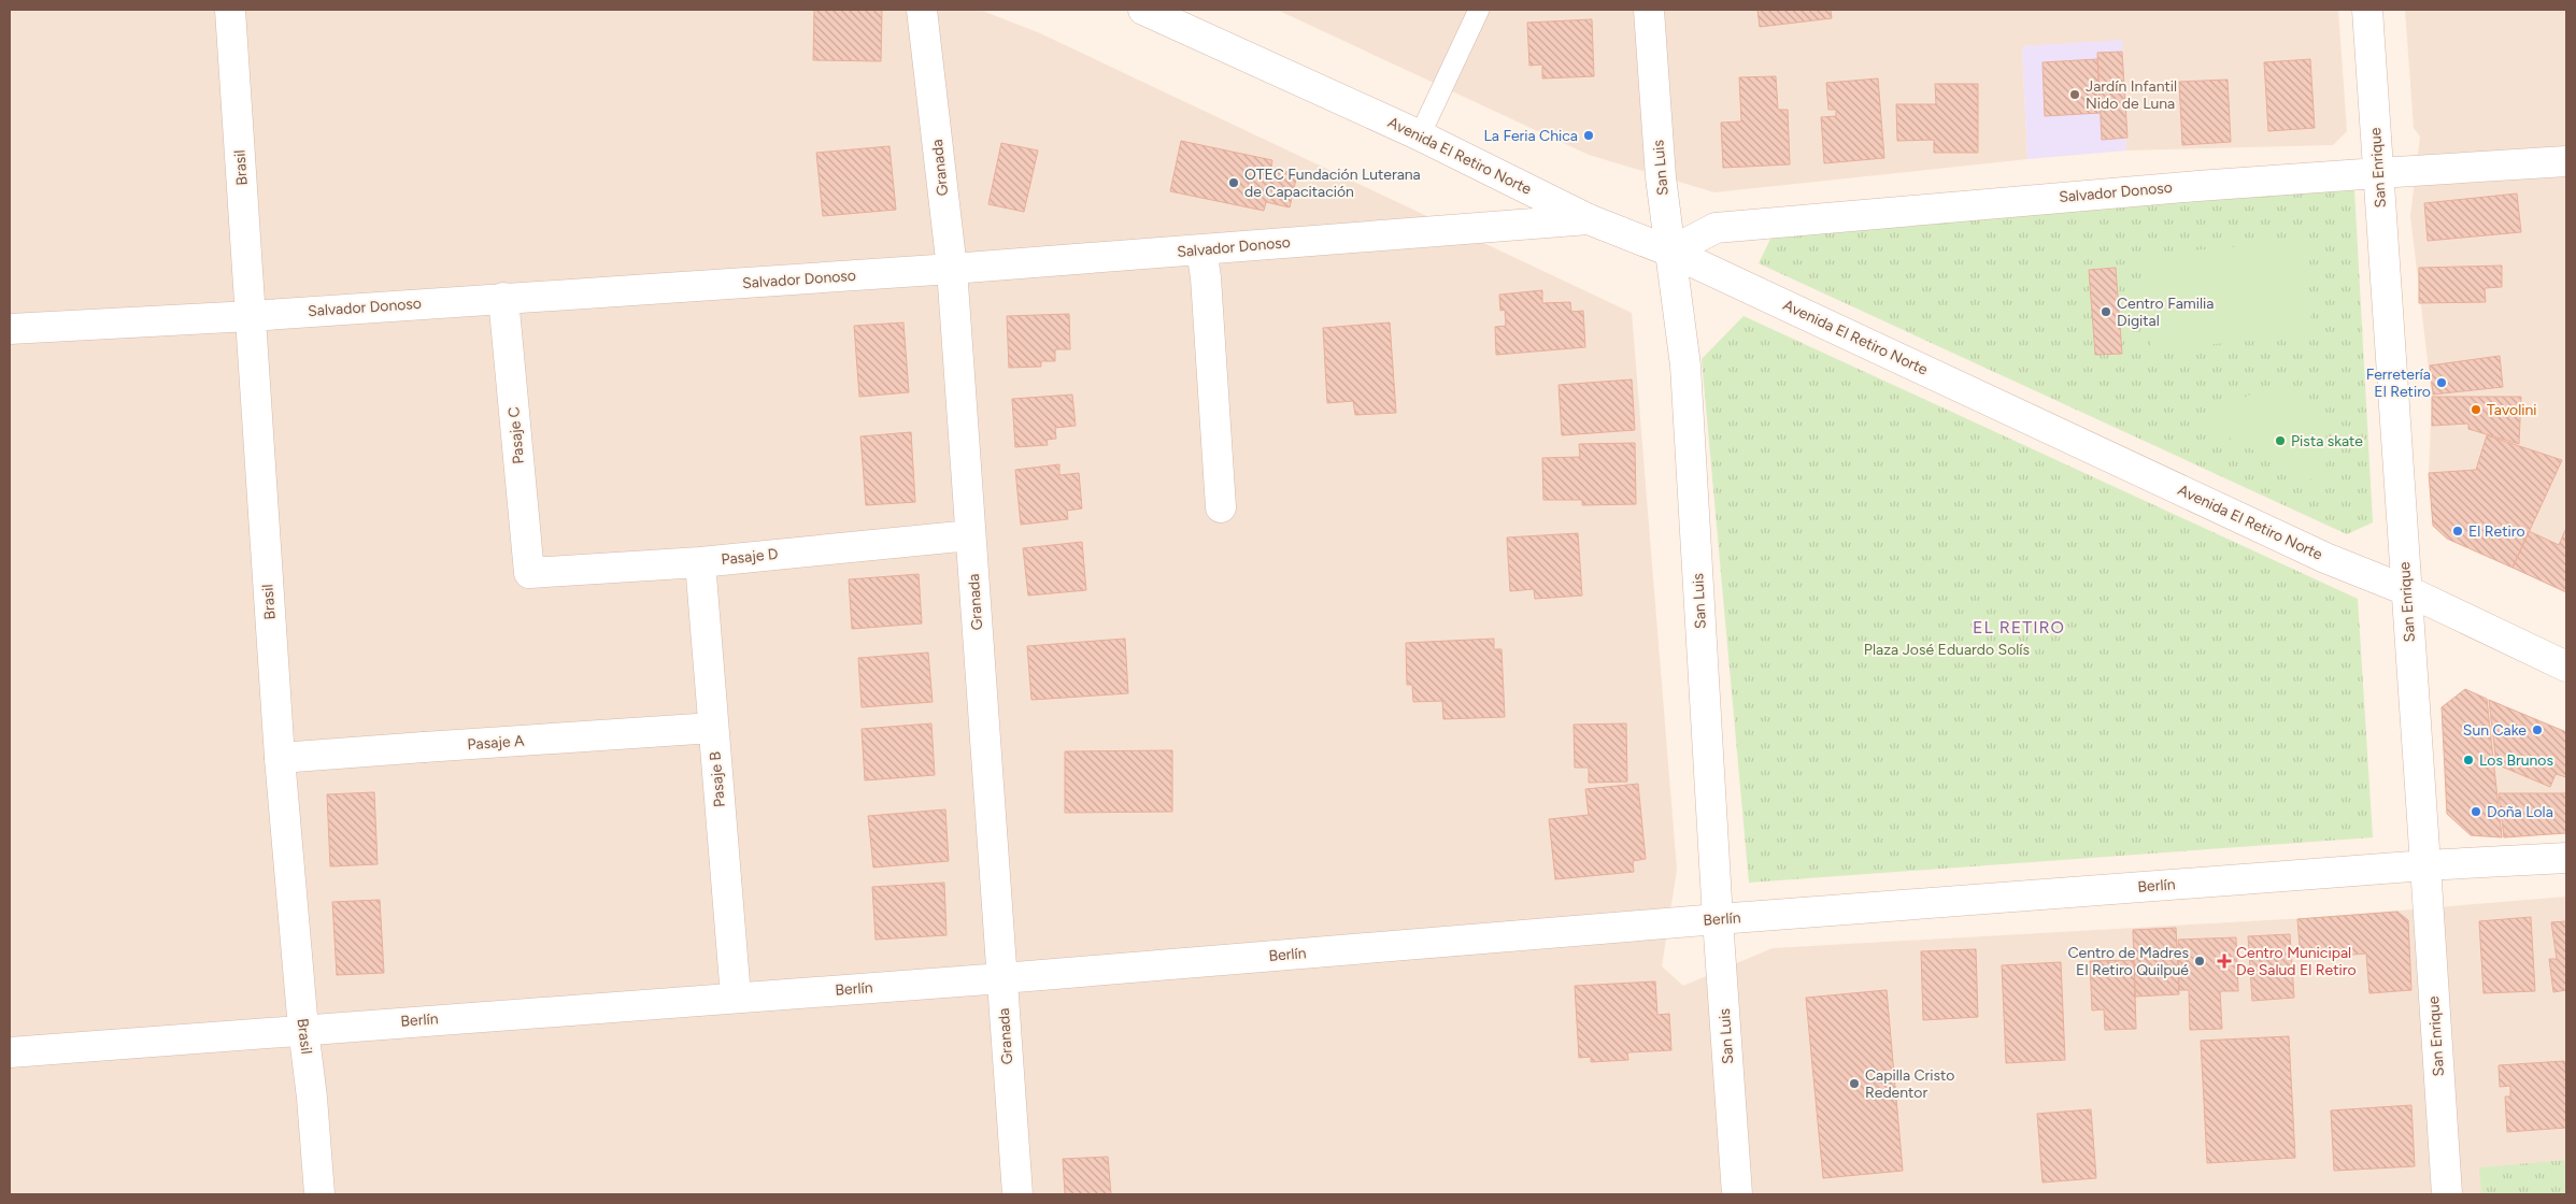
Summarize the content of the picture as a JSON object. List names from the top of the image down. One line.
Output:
{"streets":{"street":["Avenida El Retiro Norte","Brasil","Granada","San Luis","San Enrique","Salvador Donoso","Pasaje C","Pasaje D","Pasaje A","Pasaje B","Berlín"]},"crossings":[["Avenida El Retiro Norte","San Luis"],["Avenida El Retiro Norte","San Enrique"],["Avenida El Retiro Norte","Salvador Donoso"],["Brasil","Salvador Donoso"],["Brasil","Pasaje A"],["Brasil","Berlín"],["Granada","Salvador Donoso"],["Granada","Pasaje D"],["Granada","Berlín"],["San Luis","Salvador Donoso"],["San Luis","Berlín"],["San Enrique","Salvador Donoso"],["San Enrique","Berlín"],["Salvador Donoso","Pasaje C"],["Pasaje C","Pasaje D"],["Pasaje D","Pasaje B"],["Pasaje A","Pasaje B"],["Pasaje B","Berlín"]],"districts":["EL RETIRO"],"parks":["Plaza José Eduardo Solís"],"places":{"other":["Jardín Infantil Nido de Luna","La Feria Chica","OTEC Fundación Luterana de Capacitación","Centro Familia Digital","Ferretería El Retiro","Tavolini","Pista skate","El Retiro","Sun Cake","Los Brunos","Doña Lola","Centro de Madres El Retiro Quilpué","Capilla Cristo Redentor"],"health":["Centro Municipal De Salud El Retiro"]}}
